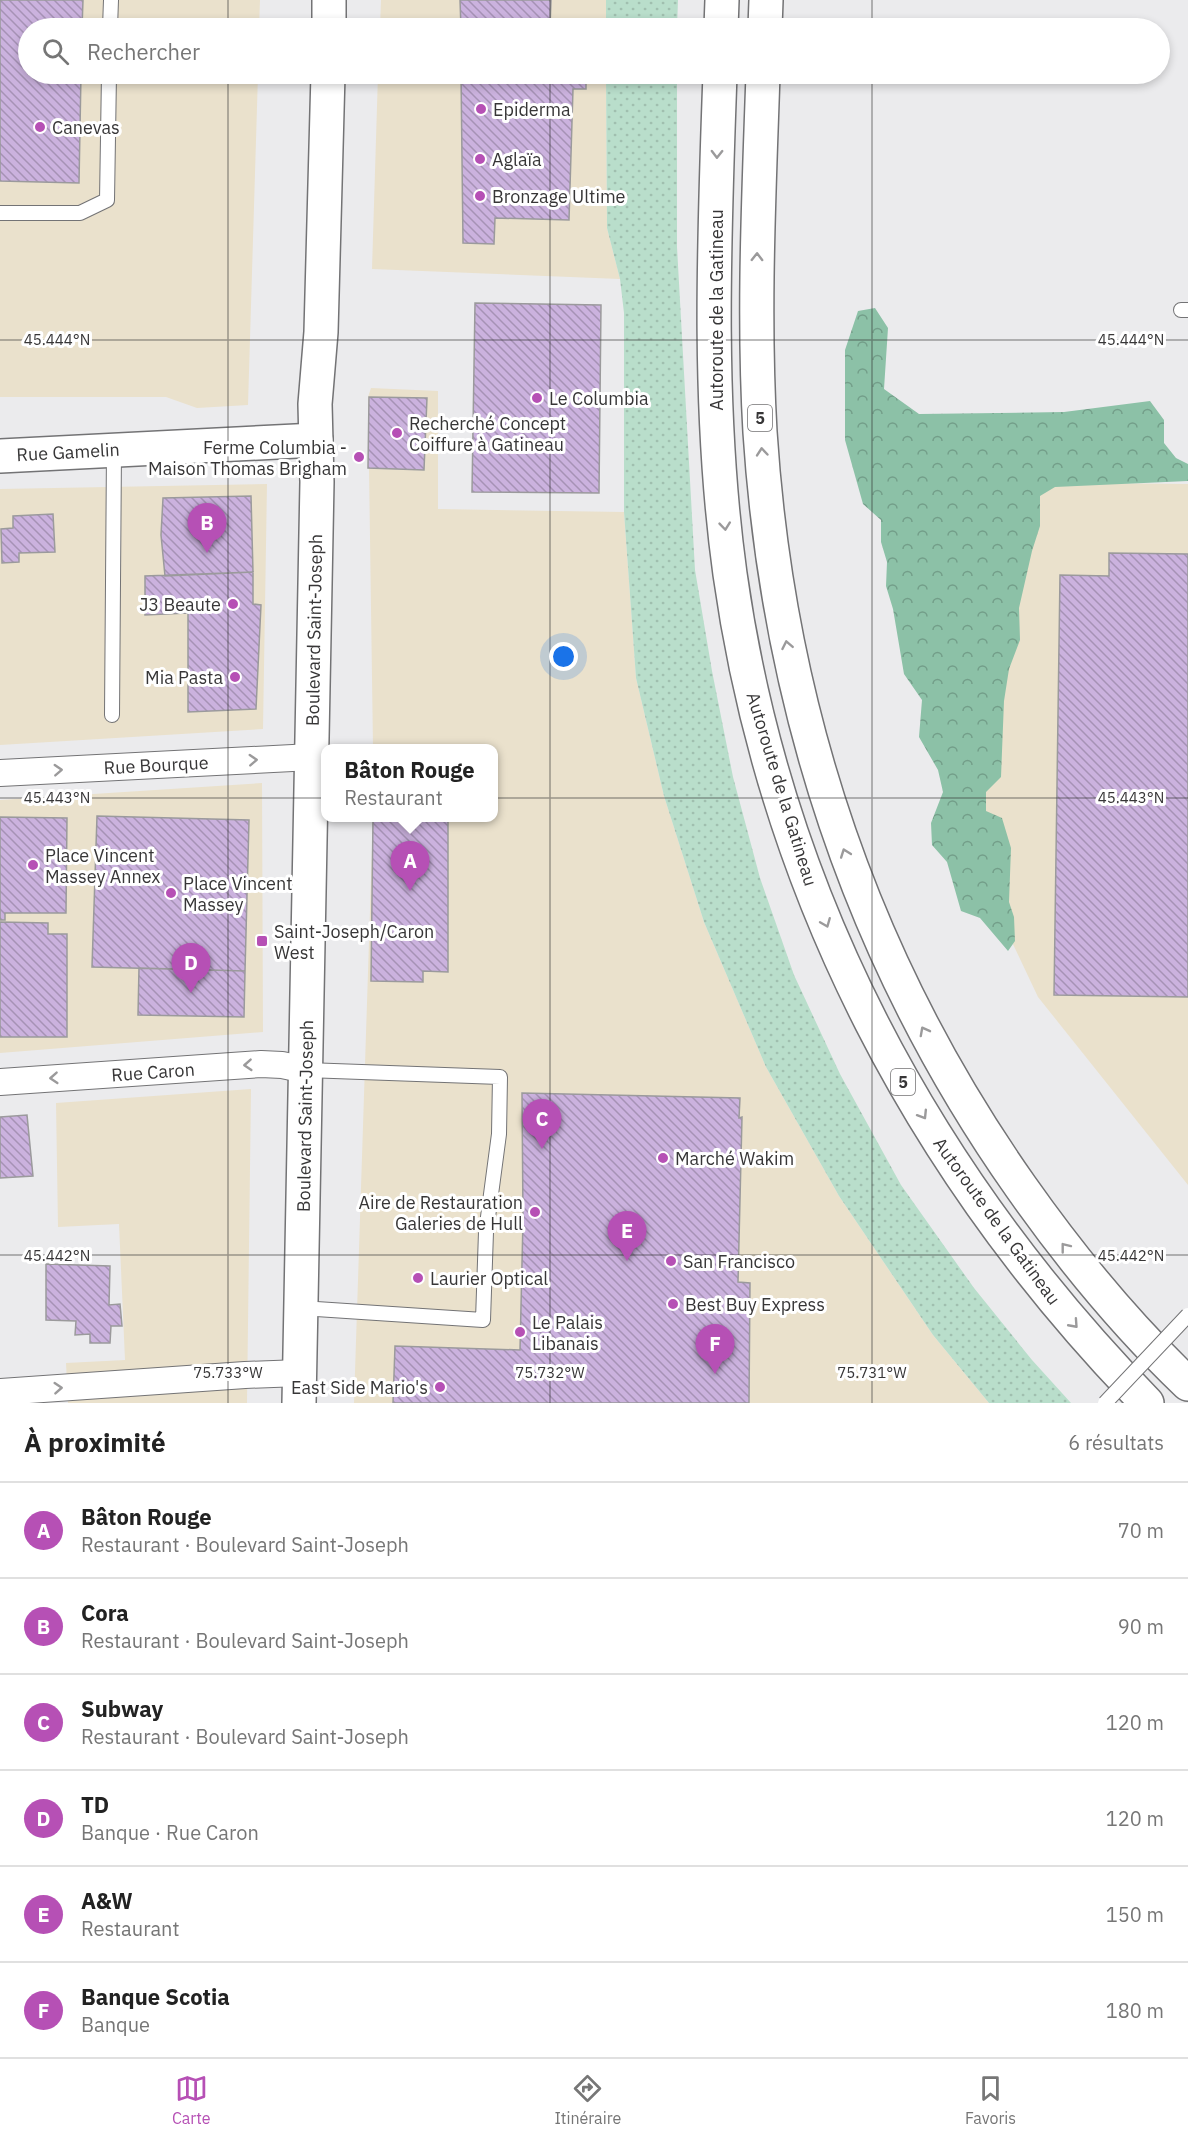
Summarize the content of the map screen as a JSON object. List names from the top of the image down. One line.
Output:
{"streets":{"main road":["Autoroute de la Gatineau","5","Rue Gamelin","Boulevard Saint-Joseph"],"street":["Rue Bourque","Rue Caron"]},"crossings":[["Rue Gamelin","Boulevard Saint-Joseph"],["Boulevard Saint-Joseph","Rue Bourque"],["Boulevard Saint-Joseph","Rue Caron"]],"one_way":["Rue Bourque","Rue Caron"],"places":{"other":["Epiderma","Canevas","Aglaïa","Bronzage Ultime","Le Columbia","Recherché Concept Coiffure à Gatineau","Ferme Columbia - Maison Thomas Brigham","J3 Beaute","Mia Pasta","Place Vincent Massey Annex","Place Vincent Massey","Marché Wakim","Aire de Restauration Galeries de Hull","San Francisco","Laurier Optical","Best Buy Express","Le Palais Libanais","East Side Mario's"],"transit":["Saint-Joseph/Caron West"]},"page":{"search":"Rechercher","pins":["B","A","D","C","E","F"],"popup":["Bâton Rouge","Restaurant"],"heading":["À proximité","6 résultats"],"list":[{"mark":"A","name":"Bâton Rouge","note":"Restaurant · Boulevard Saint-Joseph","value":"70 m"},{"mark":"B","name":"Cora","note":"Restaurant · Boulevard Saint-Joseph","value":"90 m"},{"mark":"C","name":"Subway","note":"Restaurant · Boulevard Saint-Joseph","value":"120 m"},{"mark":"D","name":"TD","note":"Banque · Rue Caron","value":"120 m"},{"mark":"E","name":"A&W","note":"Restaurant","value":"150 m"},{"mark":"F","name":"Banque Scotia","note":"Banque","value":"180 m"}],"nav":["Carte","Itinéraire","Favoris"]},"coordinates":["45.444°N","45.443°N","45.442°N","75.733°W","75.732°W","75.731°W"]}
